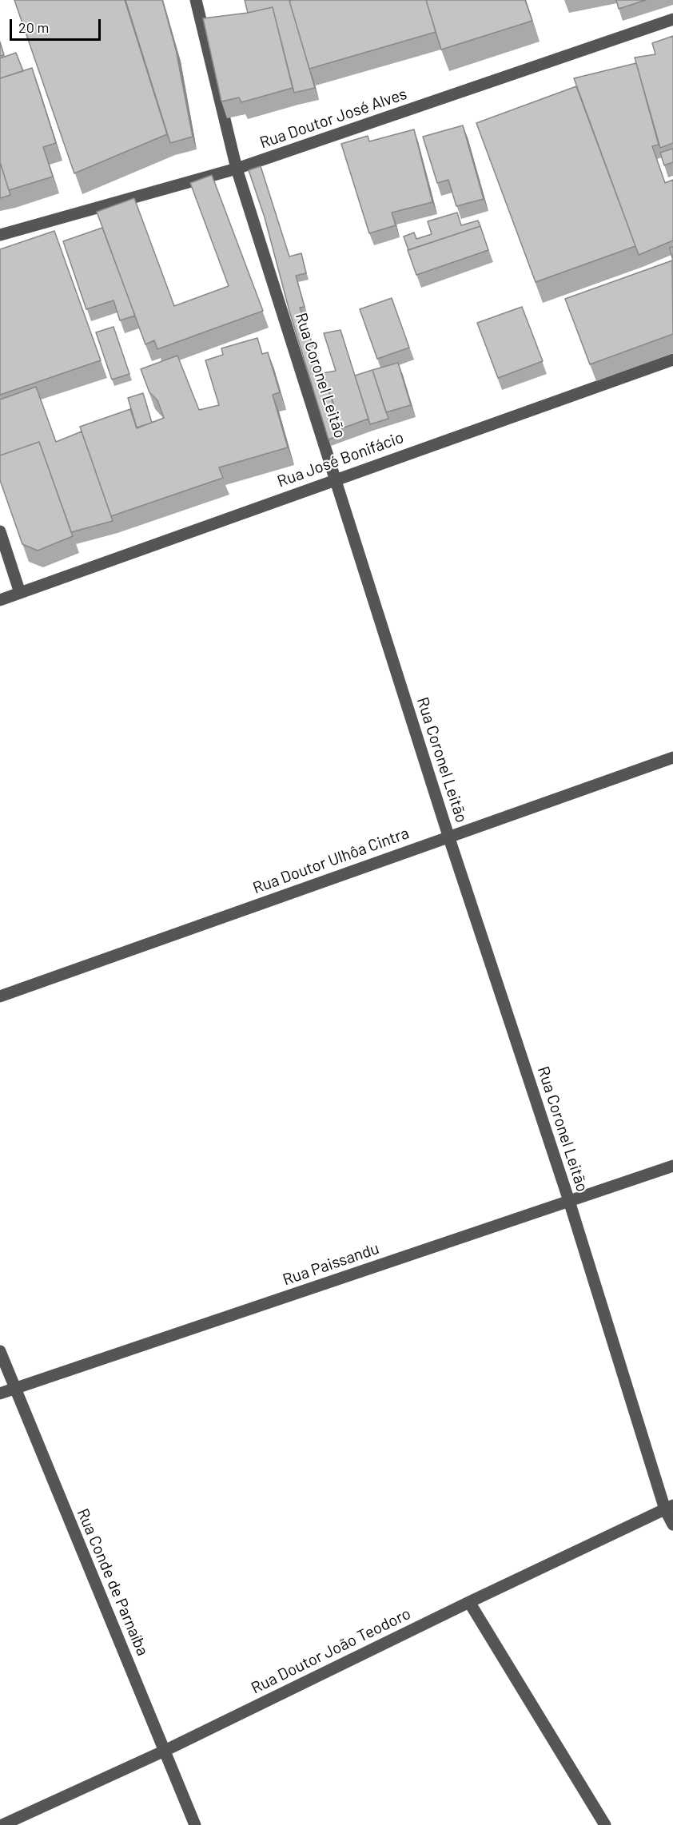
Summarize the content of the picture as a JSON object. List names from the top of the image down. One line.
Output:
{"streets":{"street":["Rua Doutor José Alves","Rua Coronel Leitão","Rua José Bonifácio","Rua Doutor Ulhôa Cintra","Rua Paissandu","Rua Conde de Parnaíba","Rua Doutor João Teodoro"]},"crossings":[["Rua Doutor José Alves","Rua Coronel Leitão"],["Rua Coronel Leitão","Rua José Bonifácio"],["Rua Coronel Leitão","Rua Doutor Ulhôa Cintra"],["Rua Coronel Leitão","Rua Paissandu"],["Rua Coronel Leitão","Rua Doutor João Teodoro"],["Rua Paissandu","Rua Conde de Parnaíba"],["Rua Conde de Parnaíba","Rua Doutor João Teodoro"]],"scale_bar":"20 m"}
